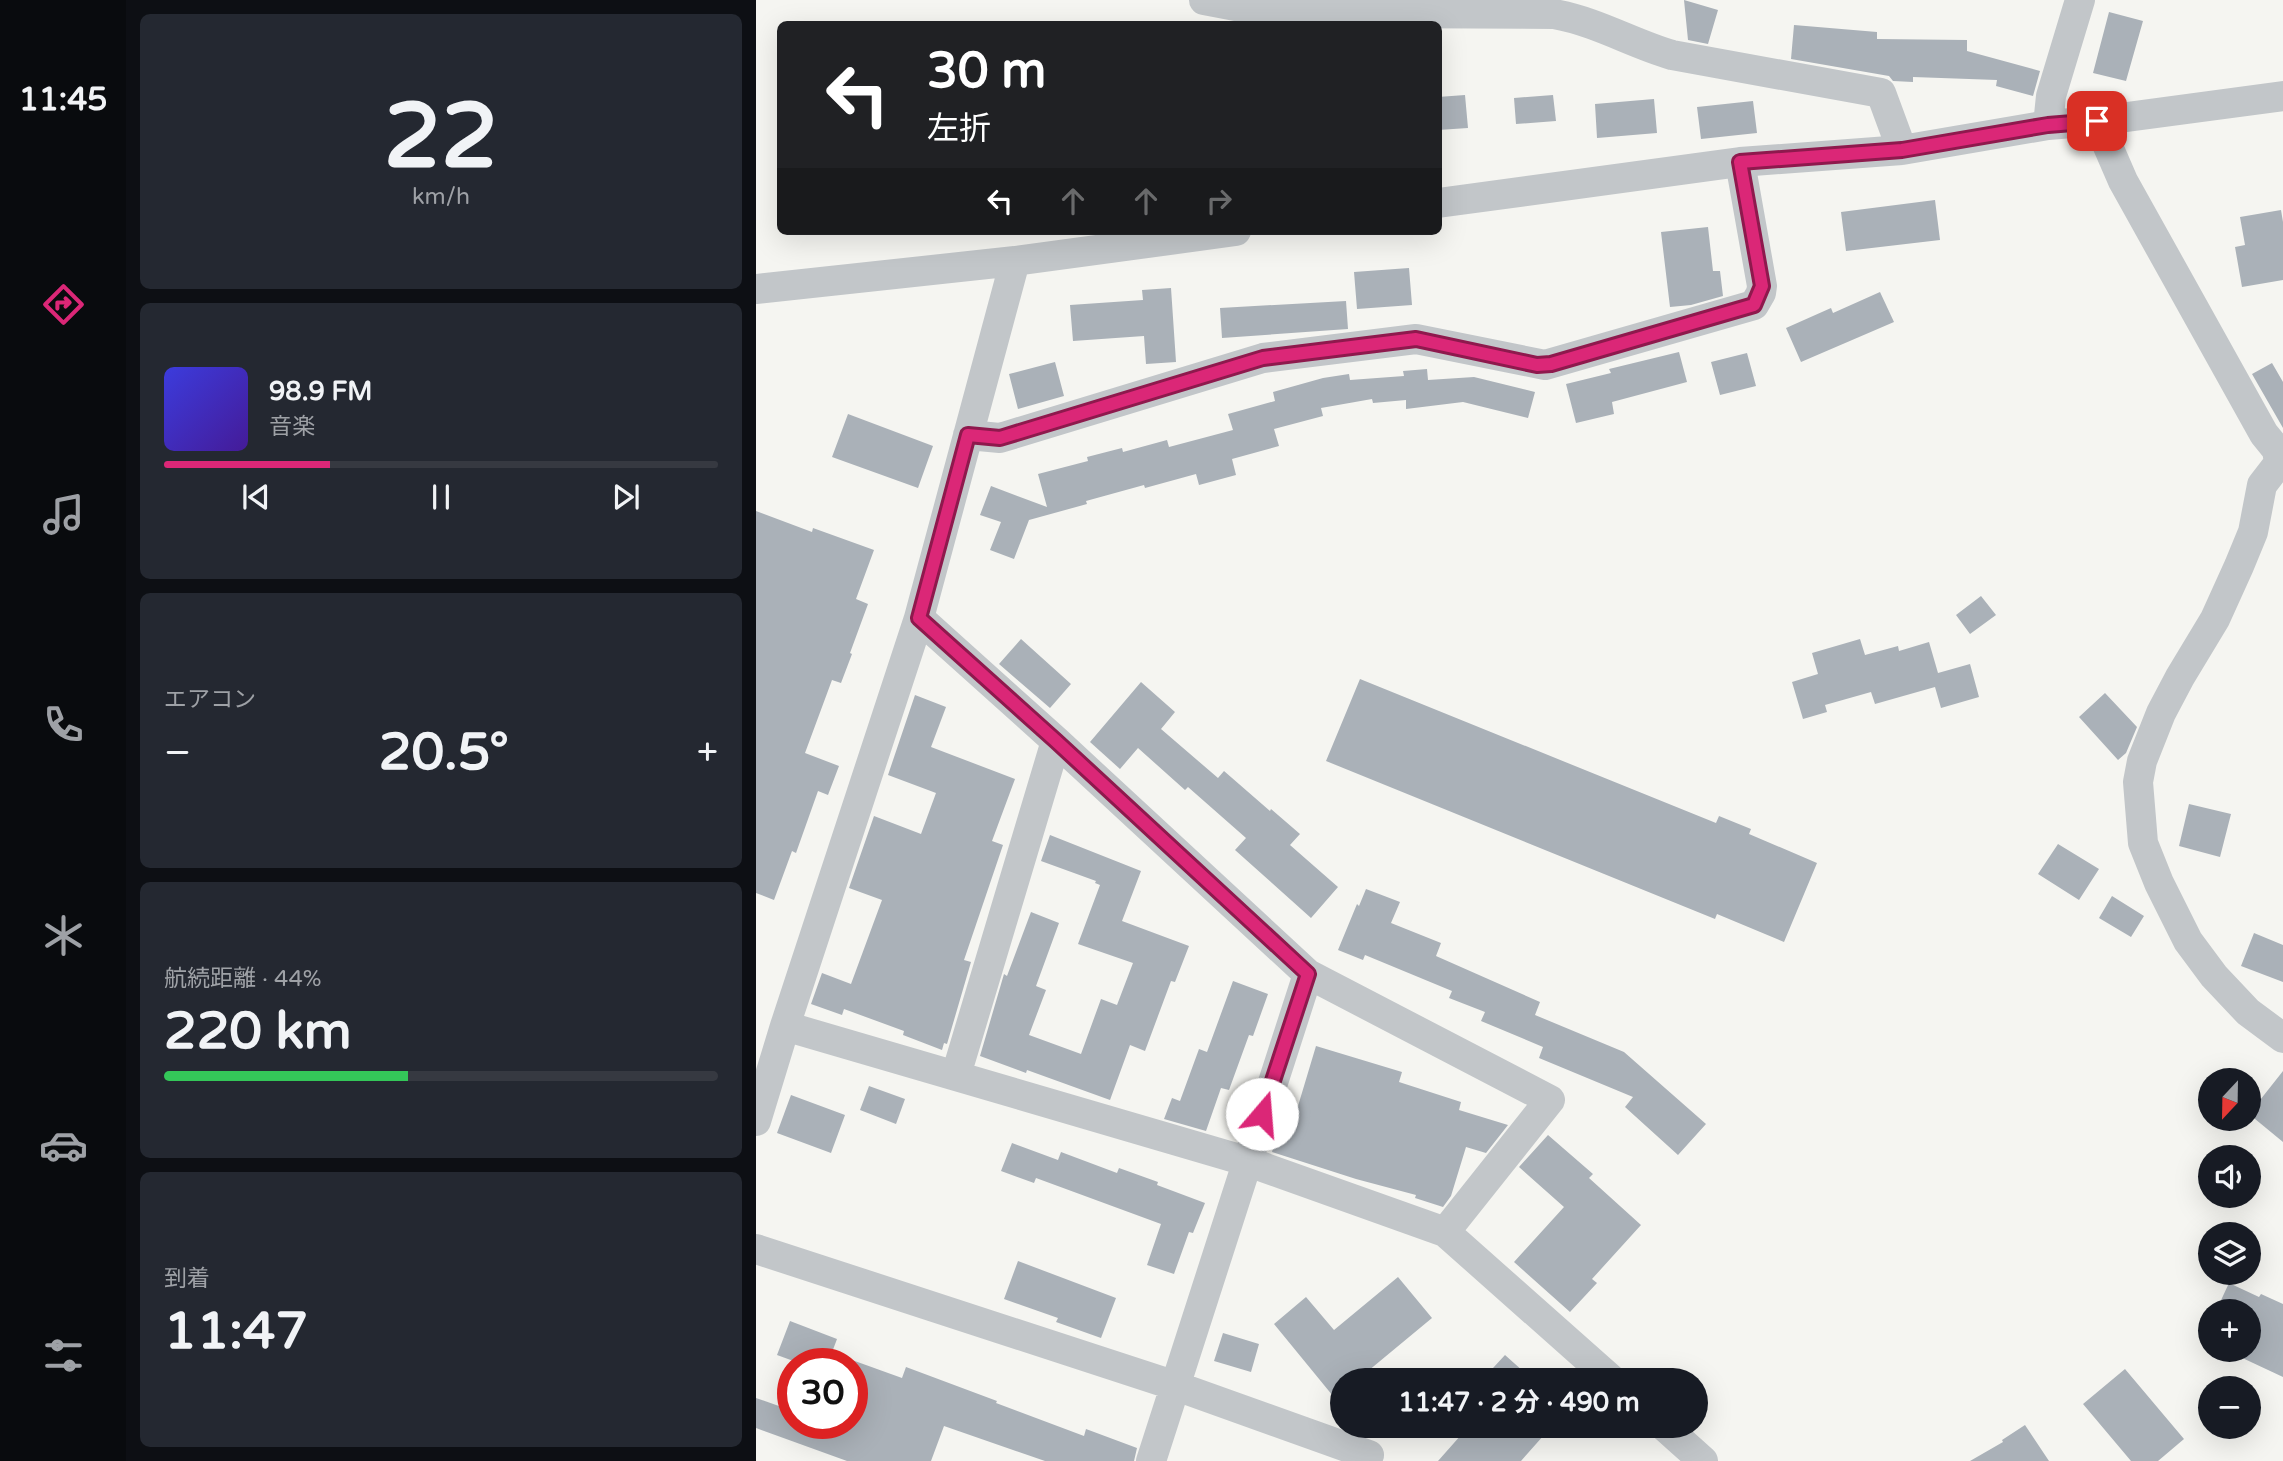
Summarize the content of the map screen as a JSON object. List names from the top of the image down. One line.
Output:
{"north":"bottom","page":{"tabs":"11:45","tile":[["22","km/h"],"エアコン",["航続距離 · 44%","220 km"],["到着","11:47"]],"turn":["30 m","左折"],"song":["98.9 FM","音楽"],"heat":["−","20.5°","+"],"map_buttons":["+","−"],"limit":"30","trip":"11:47 · 2 分 · 490 m"}}
